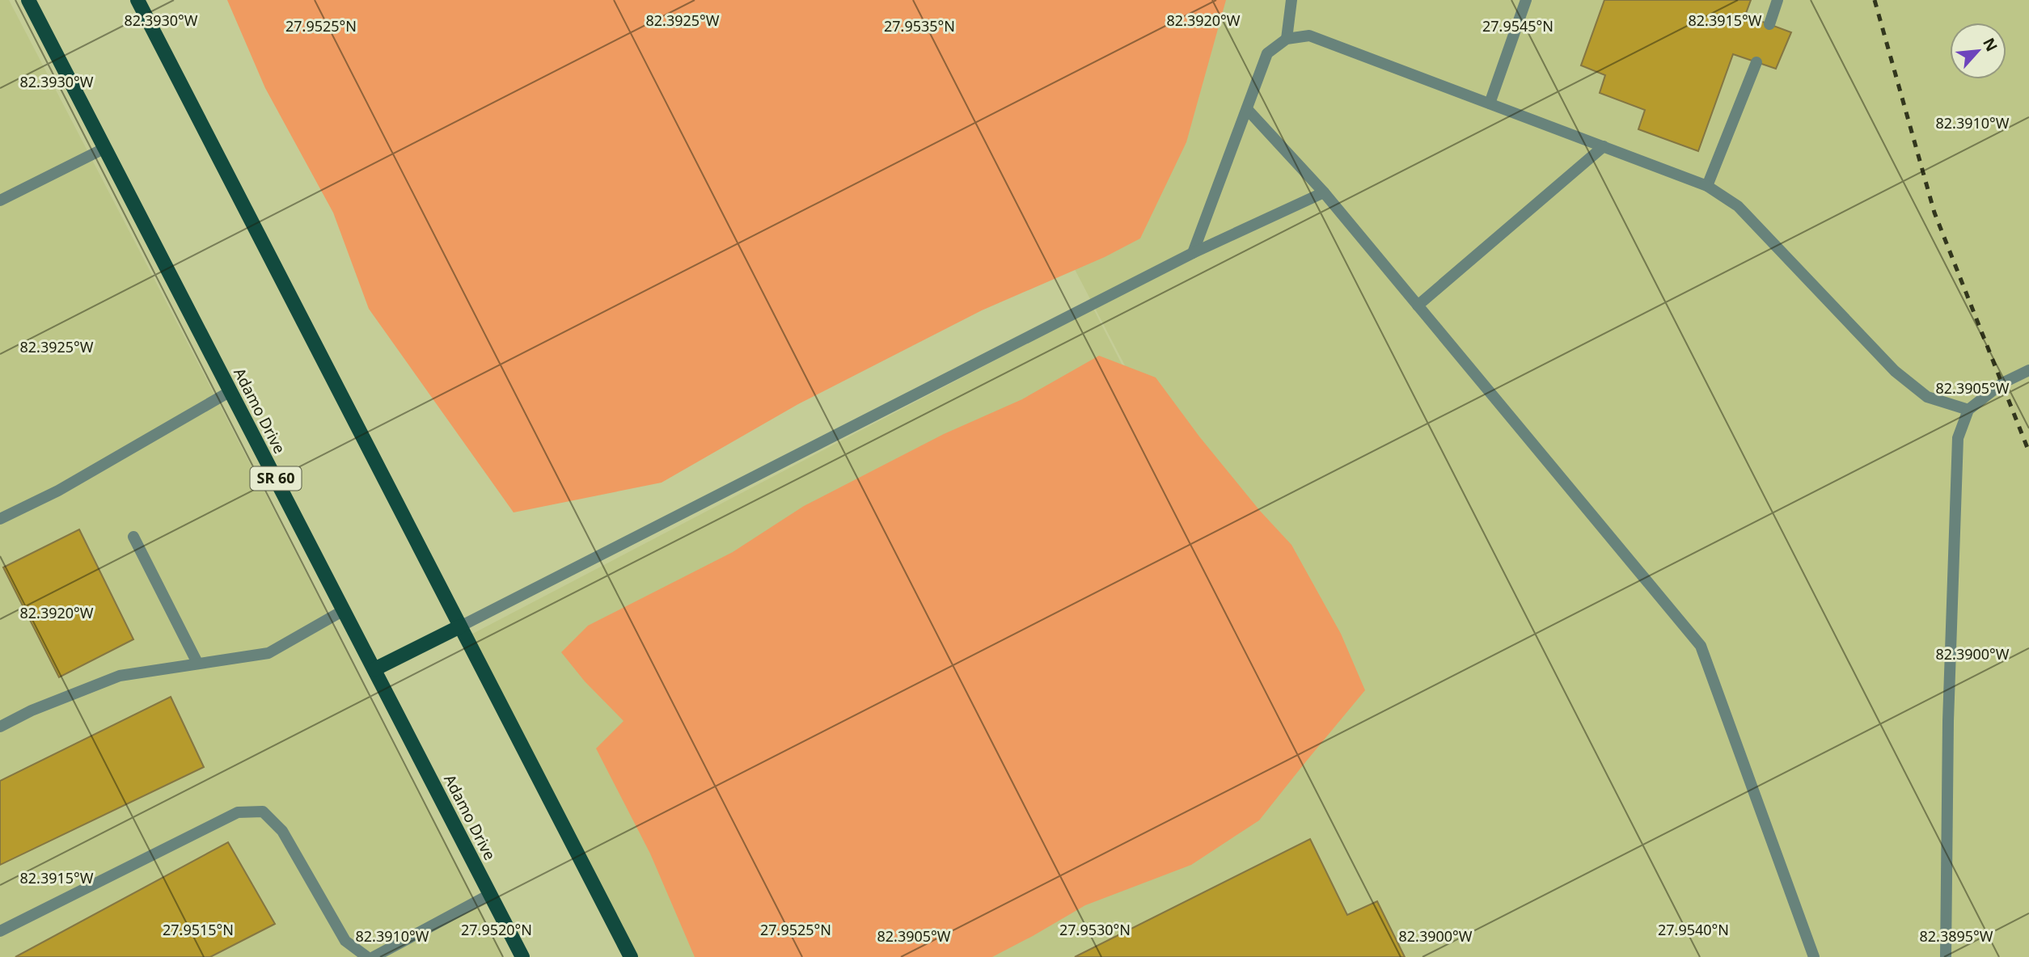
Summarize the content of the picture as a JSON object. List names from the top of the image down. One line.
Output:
{"streets":{"main road":["Adamo Drive","SR 60"]},"north":"top right","coordinates":["82.3930°W","82.3925°W","82.3920°W","82.3915°W","27.9525°N","27.9535°N","27.9545°N","82.3910°W","82.3905°W","82.3900°W","27.9515°N","27.9520°N","27.9530°N","27.9540°N","82.3895°W"]}
